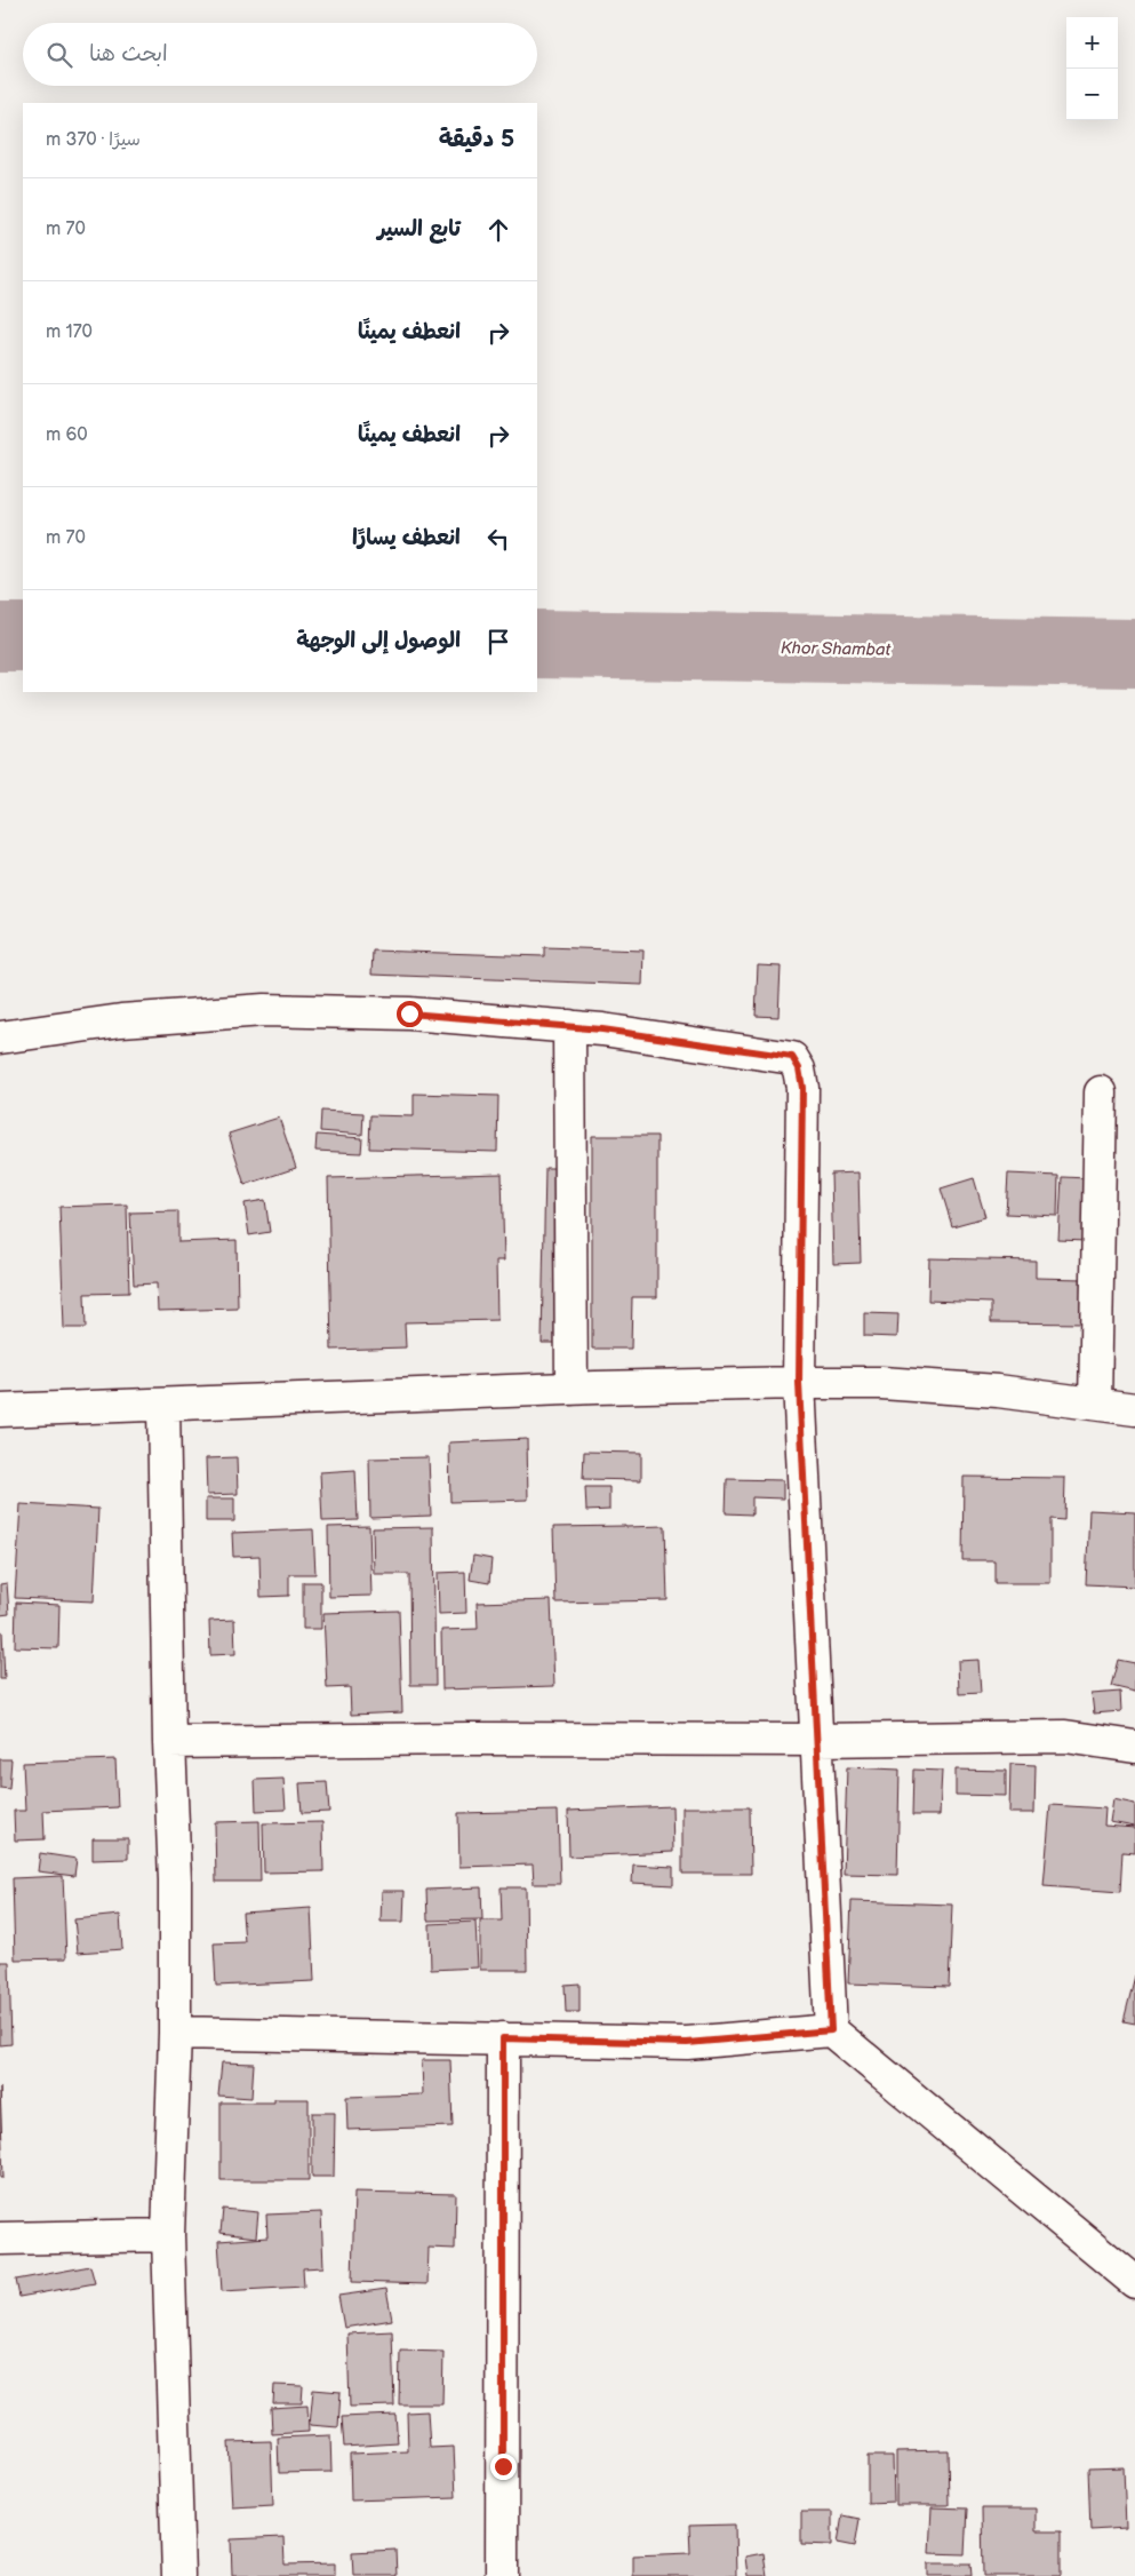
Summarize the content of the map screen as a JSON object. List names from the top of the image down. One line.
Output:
{"water":["Khor Shambat"],"page":{"map_buttons":["+","−"],"search":"ابحث هنا","heading":["5 دقيقة","سيرًا · 370 m"],"list":[["تابع السير","70 m"],["انعطف يمينًا","170 m"],["انعطف يمينًا","60 m"],["انعطف يسارًا","70 m"],"الوصول إلى الوجهة"]}}
